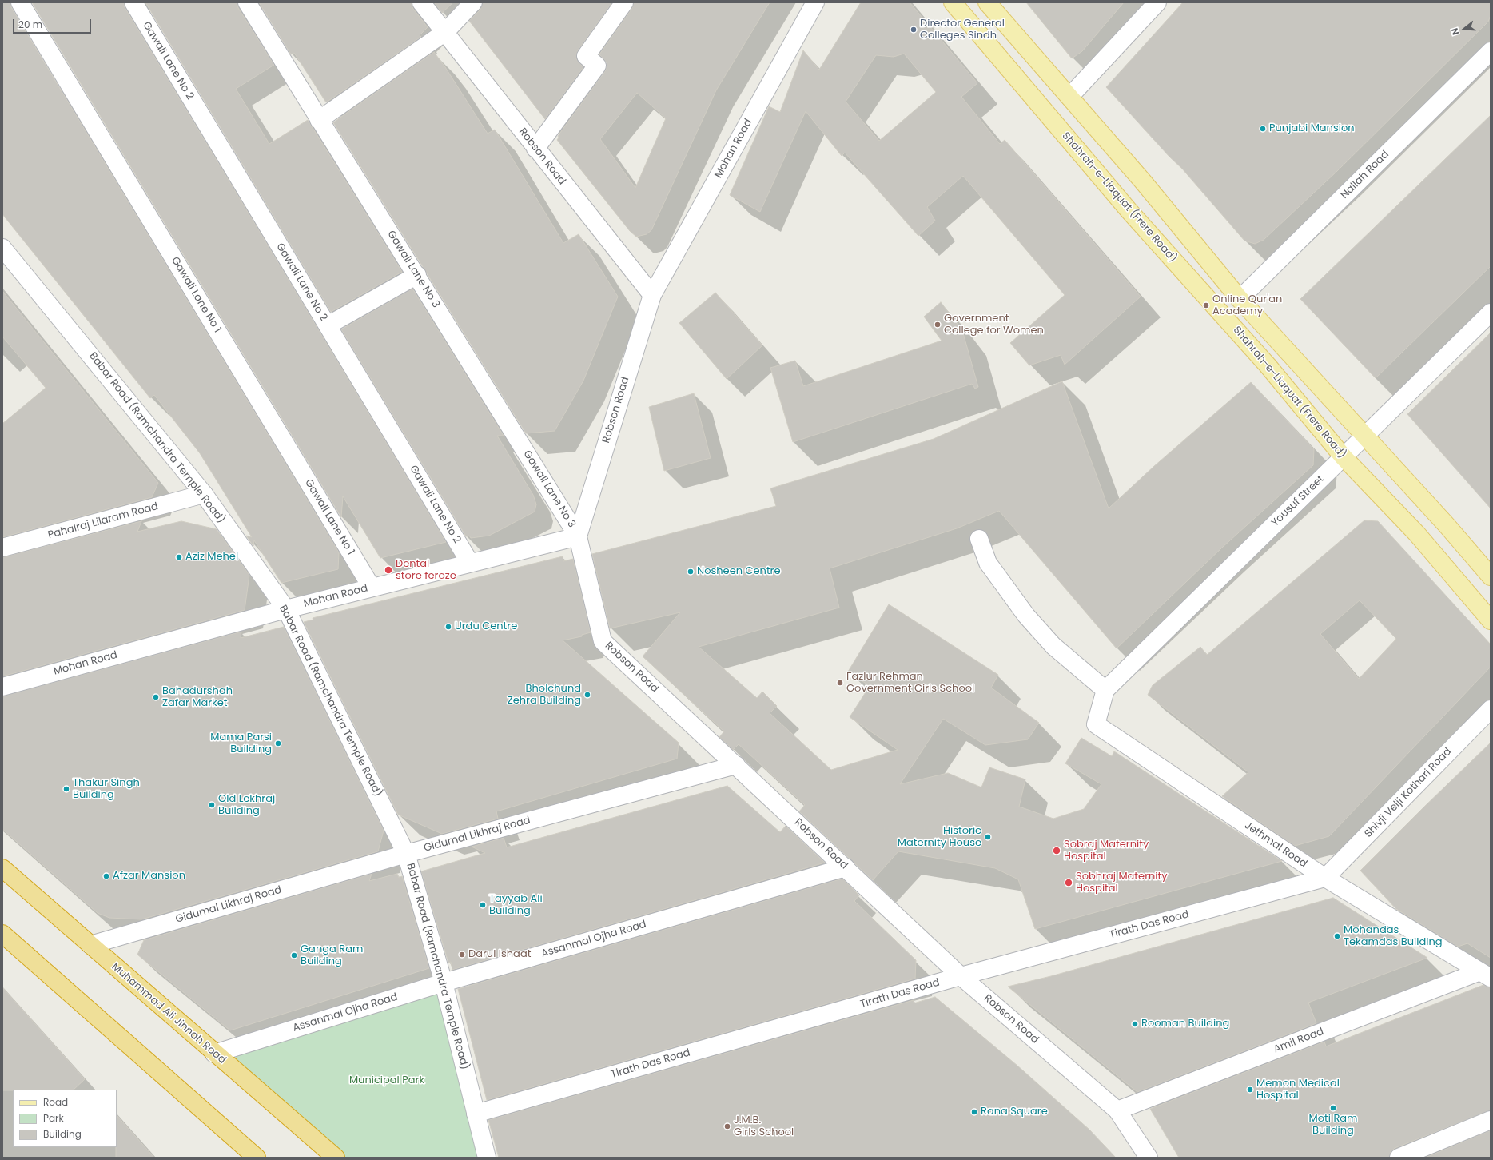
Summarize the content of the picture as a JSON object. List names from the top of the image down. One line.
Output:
{"streets":{"highway":["Muhammad Ali Jinnah Road"],"main road":["Shahrah-e-Liaquat (Frere Road)"],"street":["Gawali Lane No 2","Mohan Road","Robson Road","Nallah Road","Gawali Lane No 3","Gawali Lane No 1","Babar Road (Ramchandra Temple Road)","Yousuf Street","Pahalraj Lilaram Road","Shivji Velji Kothari Road","Gidumal Likhraj Road","Jethmal Road","Tirath Das Road","Assanmal Ojha Road","Amil Road"]},"crossings":[["Gawali Lane No 2","Mohan Road"],["Mohan Road","Robson Road"],["Mohan Road","Gawali Lane No 3"],["Mohan Road","Gawali Lane No 1"],["Mohan Road","Babar Road (Ramchandra Temple Road)"],["Robson Road","Gawali Lane No 3"],["Robson Road","Gidumal Likhraj Road"],["Robson Road","Tirath Das Road"],["Robson Road","Assanmal Ojha Road"],["Robson Road","Amil Road"],["Shahrah-e-Liaquat (Frere Road)","Yousuf Street"],["Babar Road (Ramchandra Temple Road)","Pahalraj Lilaram Road"],["Babar Road (Ramchandra Temple Road)","Gidumal Likhraj Road"],["Babar Road (Ramchandra Temple Road)","Tirath Das Road"],["Babar Road (Ramchandra Temple Road)","Assanmal Ojha Road"],["Yousuf Street","Jethmal Road"],["Shivji Velji Kothari Road","Jethmal Road"],["Shivji Velji Kothari Road","Tirath Das Road"],["Gidumal Likhraj Road","Muhammad Ali Jinnah Road"],["Jethmal Road","Tirath Das Road"],["Jethmal Road","Amil Road"],["Assanmal Ojha Road","Muhammad Ali Jinnah Road"]],"parks":["Municipal Park"],"places":["Director General Colleges Sindh","Punjabi Mansion","Online Qur'an Academy","Government College for Women","Aziz Mehel","Dental store feroze","Nosheen Centre","Urdu Centre","Fazlur Rehman Government Girls School","Bholchund Zehra Building","Bahadurshah Zafar Market","Mama Parsi Building","Thakur Singh Building","Old Lekhraj Building","Historic Maternity House","Sobraj Maternity Hospital","Afzar Mansion","Sobhraj Maternity Hospital","Tayyab Ali Building","Mohandas Tekamdas Building","Darul Ishaat","Ganga Ram Building","Rooman Building","Memon Medical Hospital","Moti Ram Building","Rana Square","J.M.B. Girls School"],"legend":["Road","Park","Building"],"scale_bar":"20 m","north":"left"}
